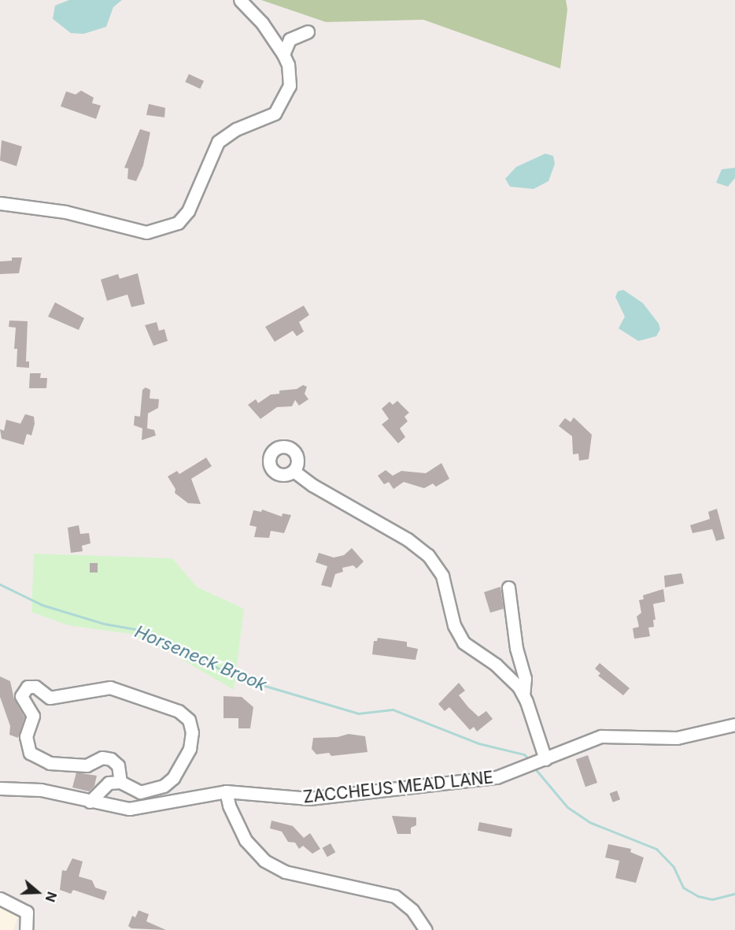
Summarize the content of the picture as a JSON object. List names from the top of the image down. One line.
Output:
{"streets":{"street":["ZACCHEUS MEAD LANE"]},"water":["Horseneck Brook"],"north":"right"}
